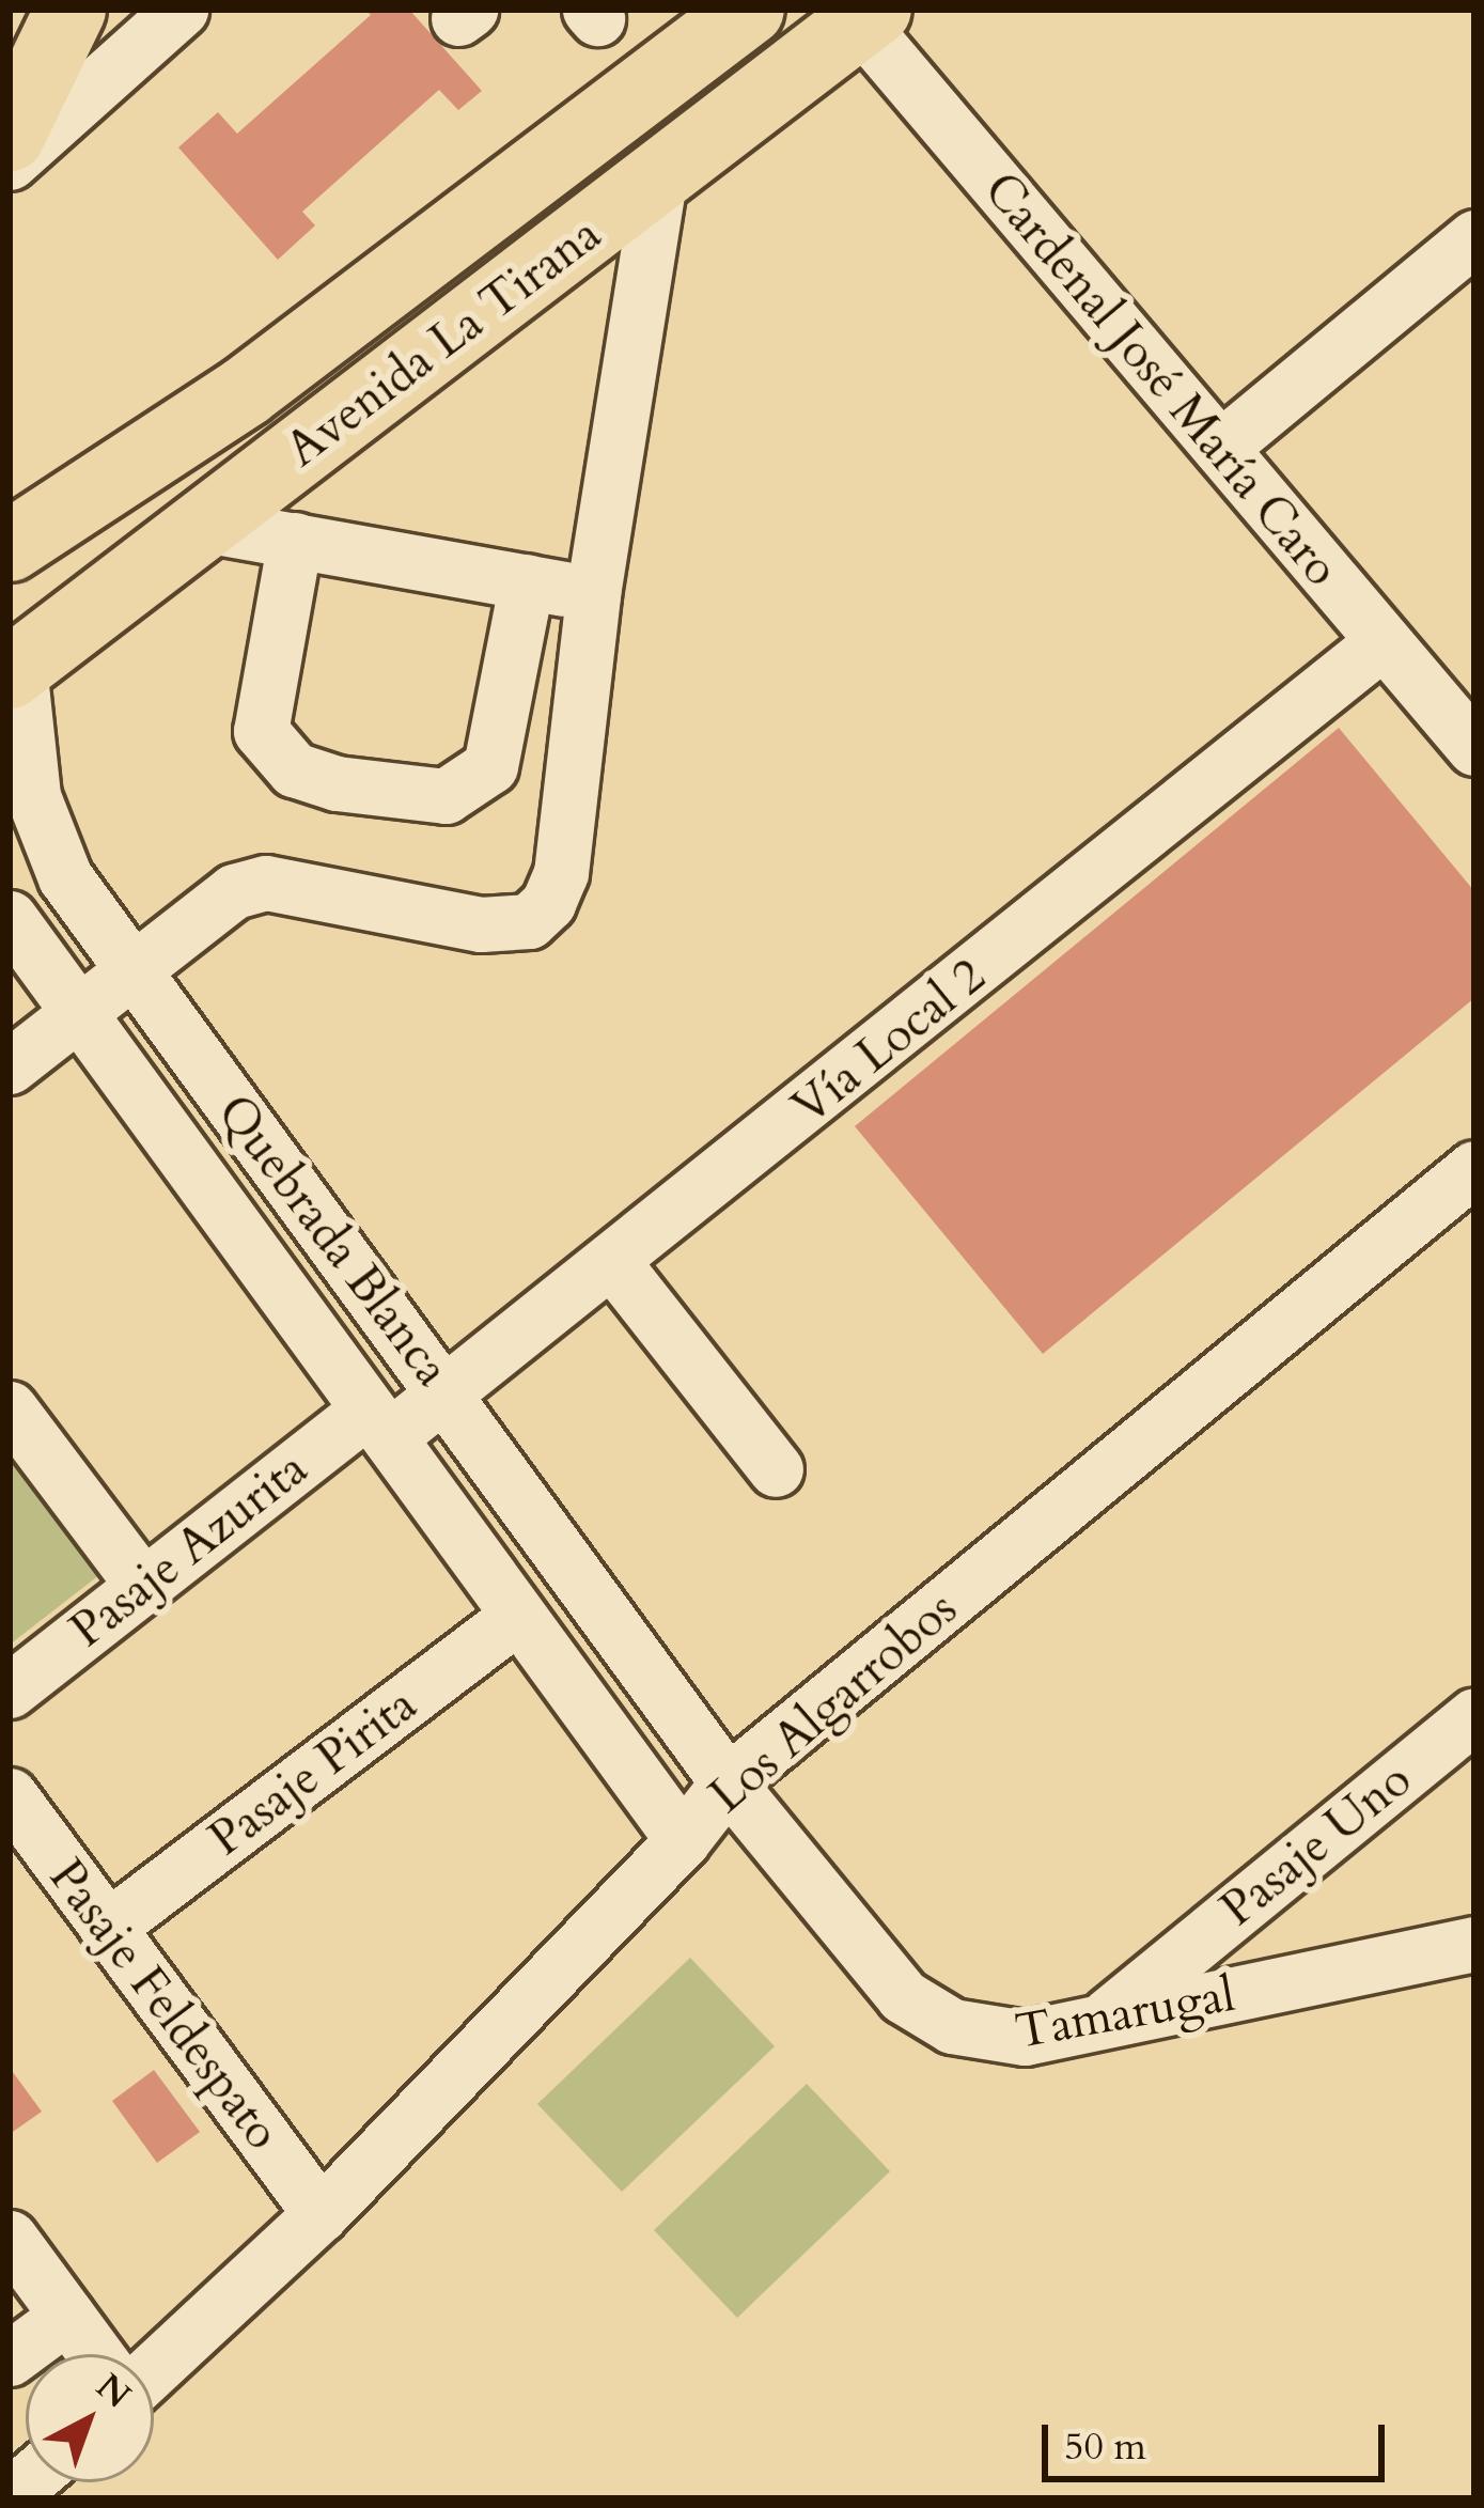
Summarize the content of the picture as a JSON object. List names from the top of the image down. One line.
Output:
{"streets":{"main road":["Avenida La Tirana"],"street":["Cardenal José María Caro","Vía Local 2","Quebrada Blanca","Pasaje Azurita","Los Algarrobos","Pasaje Pirita","Pasaje Uno","Pasaje Feldespato","Tamarugal"]},"crossings":[["Avenida La Tirana","Cardenal José María Caro"],["Avenida La Tirana","Quebrada Blanca"],["Cardenal José María Caro","Vía Local 2"],["Vía Local 2","Quebrada Blanca"],["Vía Local 2","Pasaje Azurita"],["Quebrada Blanca","Pasaje Azurita"],["Quebrada Blanca","Los Algarrobos"],["Quebrada Blanca","Pasaje Pirita"],["Quebrada Blanca","Tamarugal"],["Los Algarrobos","Pasaje Feldespato"],["Los Algarrobos","Tamarugal"],["Pasaje Pirita","Pasaje Feldespato"],["Pasaje Uno","Tamarugal"]],"scale_bar":"50 m","north":"top right"}
